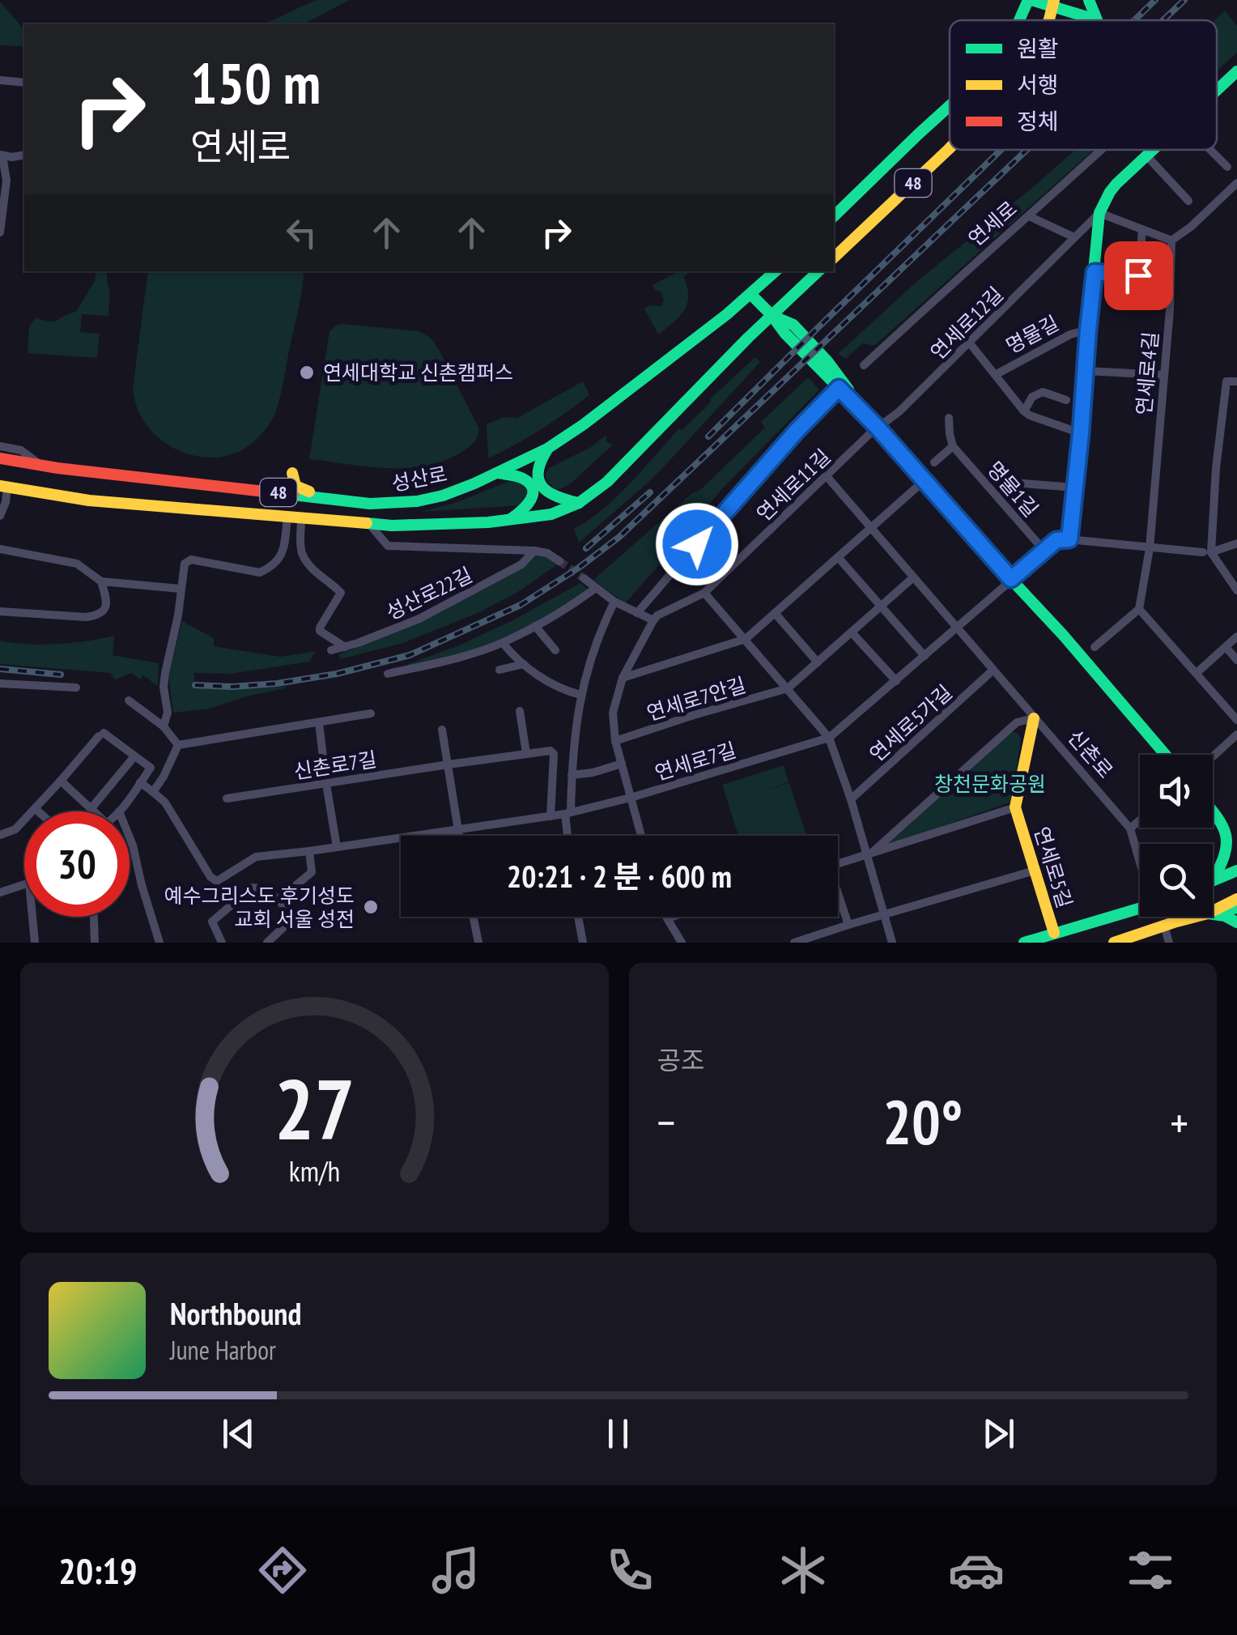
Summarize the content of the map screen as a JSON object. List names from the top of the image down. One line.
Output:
{"streets":{"main road":["48","명물길","성산로","신촌로","연세로5길"],"street":["연세로","연세로12길","연세로4길","연세로11길","명물1길","성산로22길","연세로7안길","연세로5가길","연세로7길","신촌로7길"]},"crossings":[["연세로12길","명물길"],["연세로12길","연세로11길"],["성산로","성산로22길"],["연세로11길","연세로7안길"],["신촌로","연세로5길"]],"parks":["창천문화공원"],"places":["연세대학교 신촌캠퍼스","예수그리스도 후기성도 교회 서울 성전"],"legend":["원활","서행","정체"],"page":{"turn":["150 m","연세로"],"limit":"30","trip":"20:21 · 2 분 · 600 m","tile":"공조","heat":["−","20°","+"],"song":["Northbound","June Harbor"],"tabs":"20:19","gauge":["27","km/h"]}}
